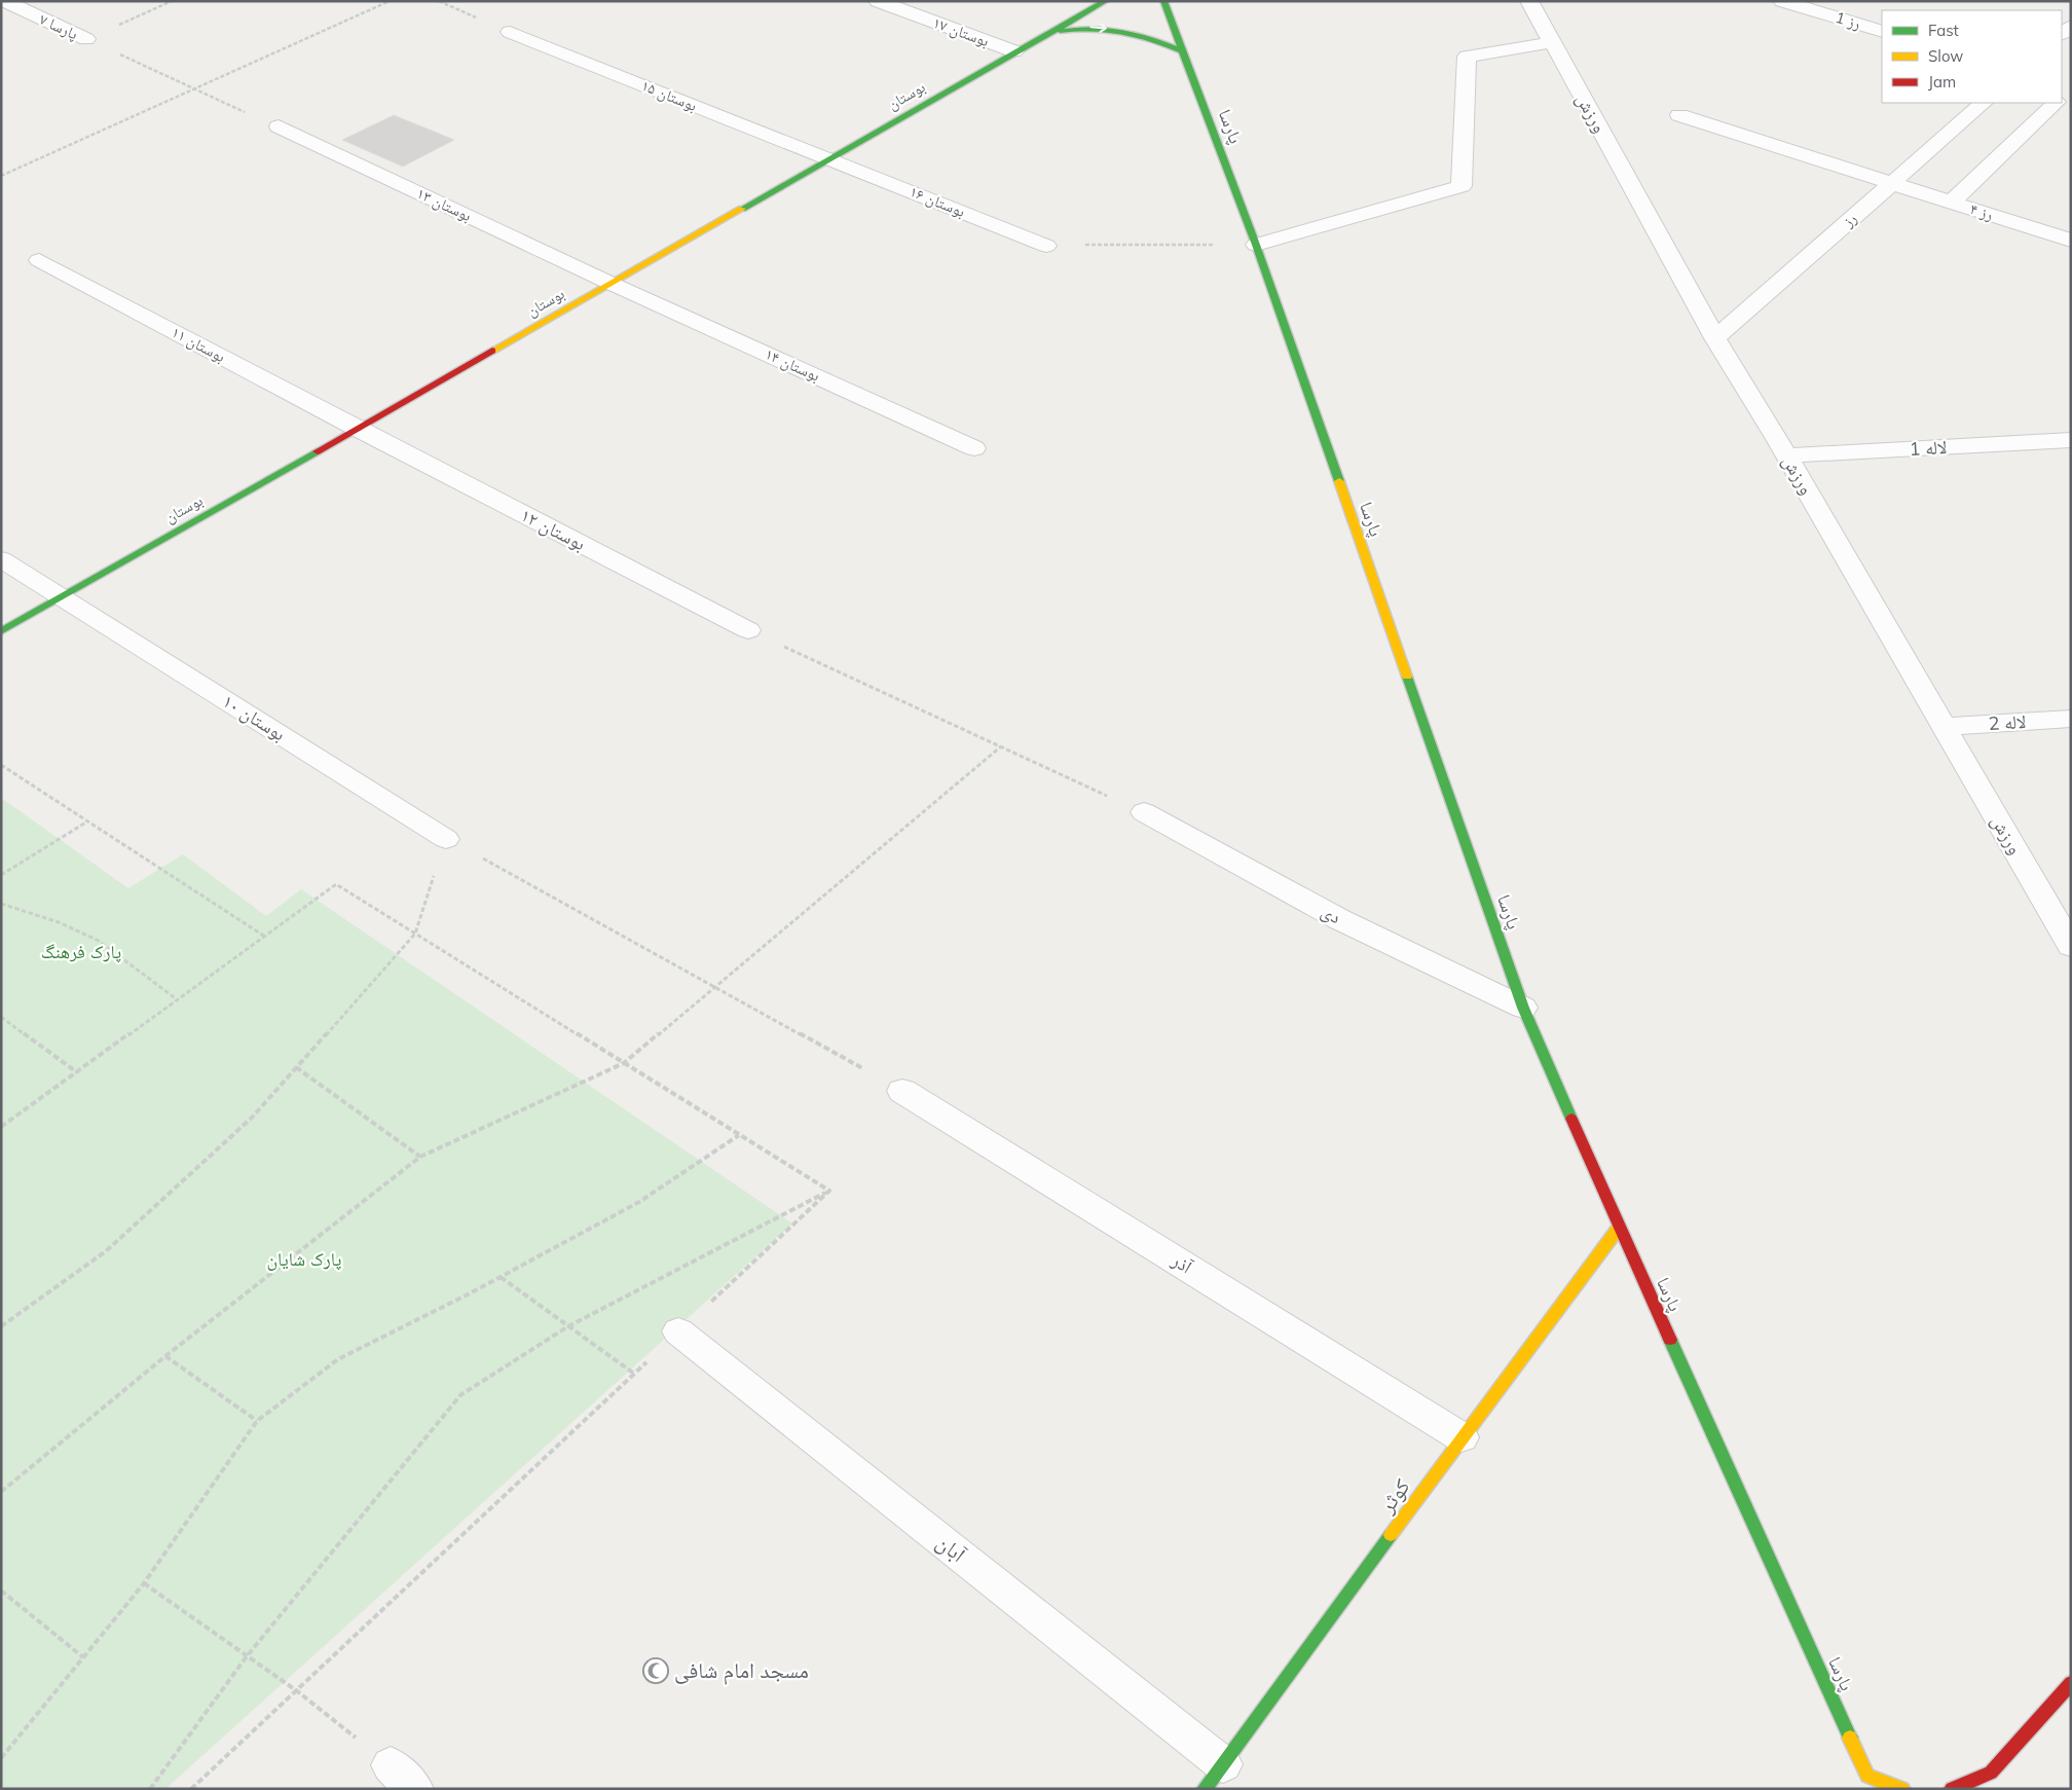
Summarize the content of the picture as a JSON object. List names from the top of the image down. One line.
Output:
{"streets":{"street":["رز 1","پارسا ۷","بوستان ۱۷","بوستان ۱۵","بوستان","ورزش","پارسا","بوستان ۱۶","بوستان ۱۳","رز ۴","رز","بوستان ۱۱","بوستان ۱۴","لاله 1","بوستان ۱۲","بوستان ۱۰","لاله 2","دی","آذر","کوثر","آبان"]},"crossings":[["بوستان ۱۷","بوستان"],["بوستان ۱۵","بوستان"],["بوستان ۱۵","بوستان ۱۶"],["بوستان","بوستان ۱۶"],["بوستان","بوستان ۱۳"],["بوستان","بوستان ۱۱"],["بوستان","بوستان ۱۴"],["بوستان","بوستان ۱۲"],["بوستان","بوستان ۱۰"],["ورزش","رز"],["ورزش","لاله 1"],["ورزش","لاله 2"],["پارسا","دی"],["پارسا","کوثر"],["بوستان ۱۳","بوستان ۱۴"],["رز ۴","رز"],["بوستان ۱۱","بوستان ۱۲"],["آذر","کوثر"],["کوثر","آبان"]],"parks":["پارک فرهنگ","پارک شایان"],"places":{"mosque":["مسجد امام شافی"]},"legend":["Fast","Slow","Jam"]}
